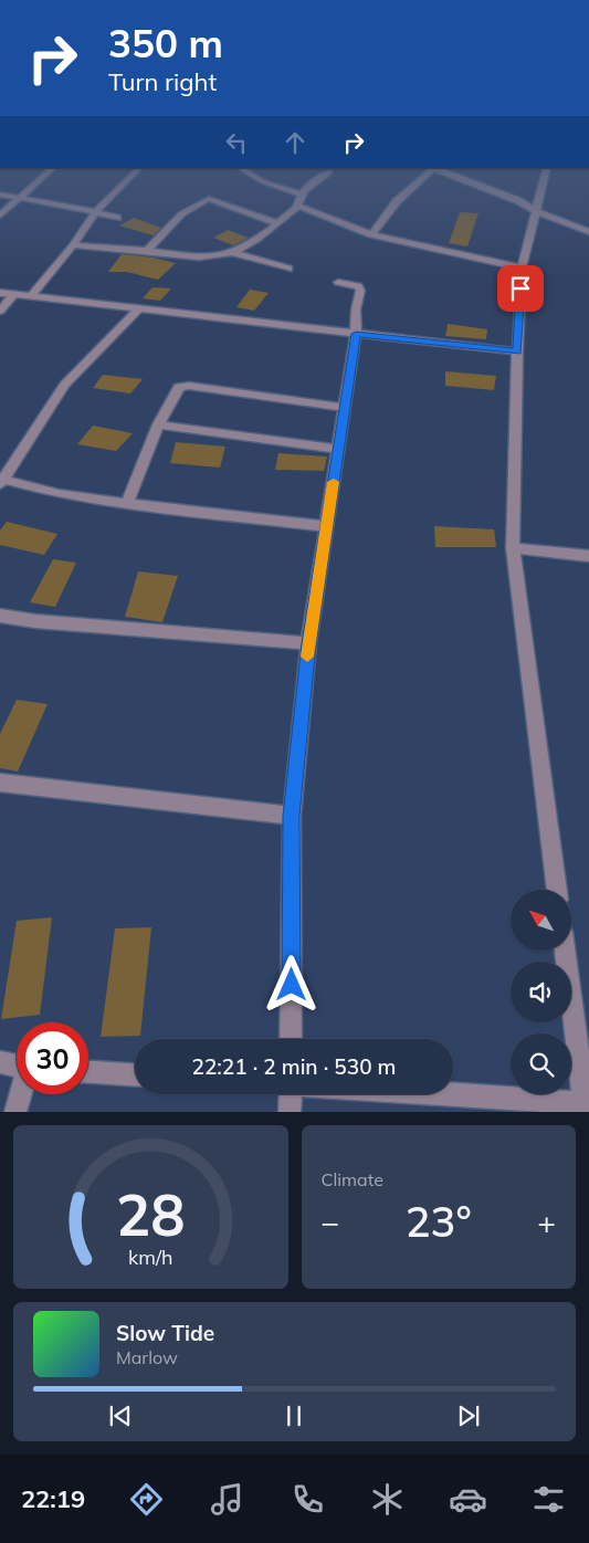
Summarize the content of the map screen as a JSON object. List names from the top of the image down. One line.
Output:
{"north":"top left","page":{"turn":["350 m","Turn right"],"limit":"30","trip":"22:21 · 2 min · 530 m","tile":"Climate","heat":["−","23°","+"],"song":["Slow Tide","Marlow"],"tabs":"22:19","gauge":["28","km/h"]}}
